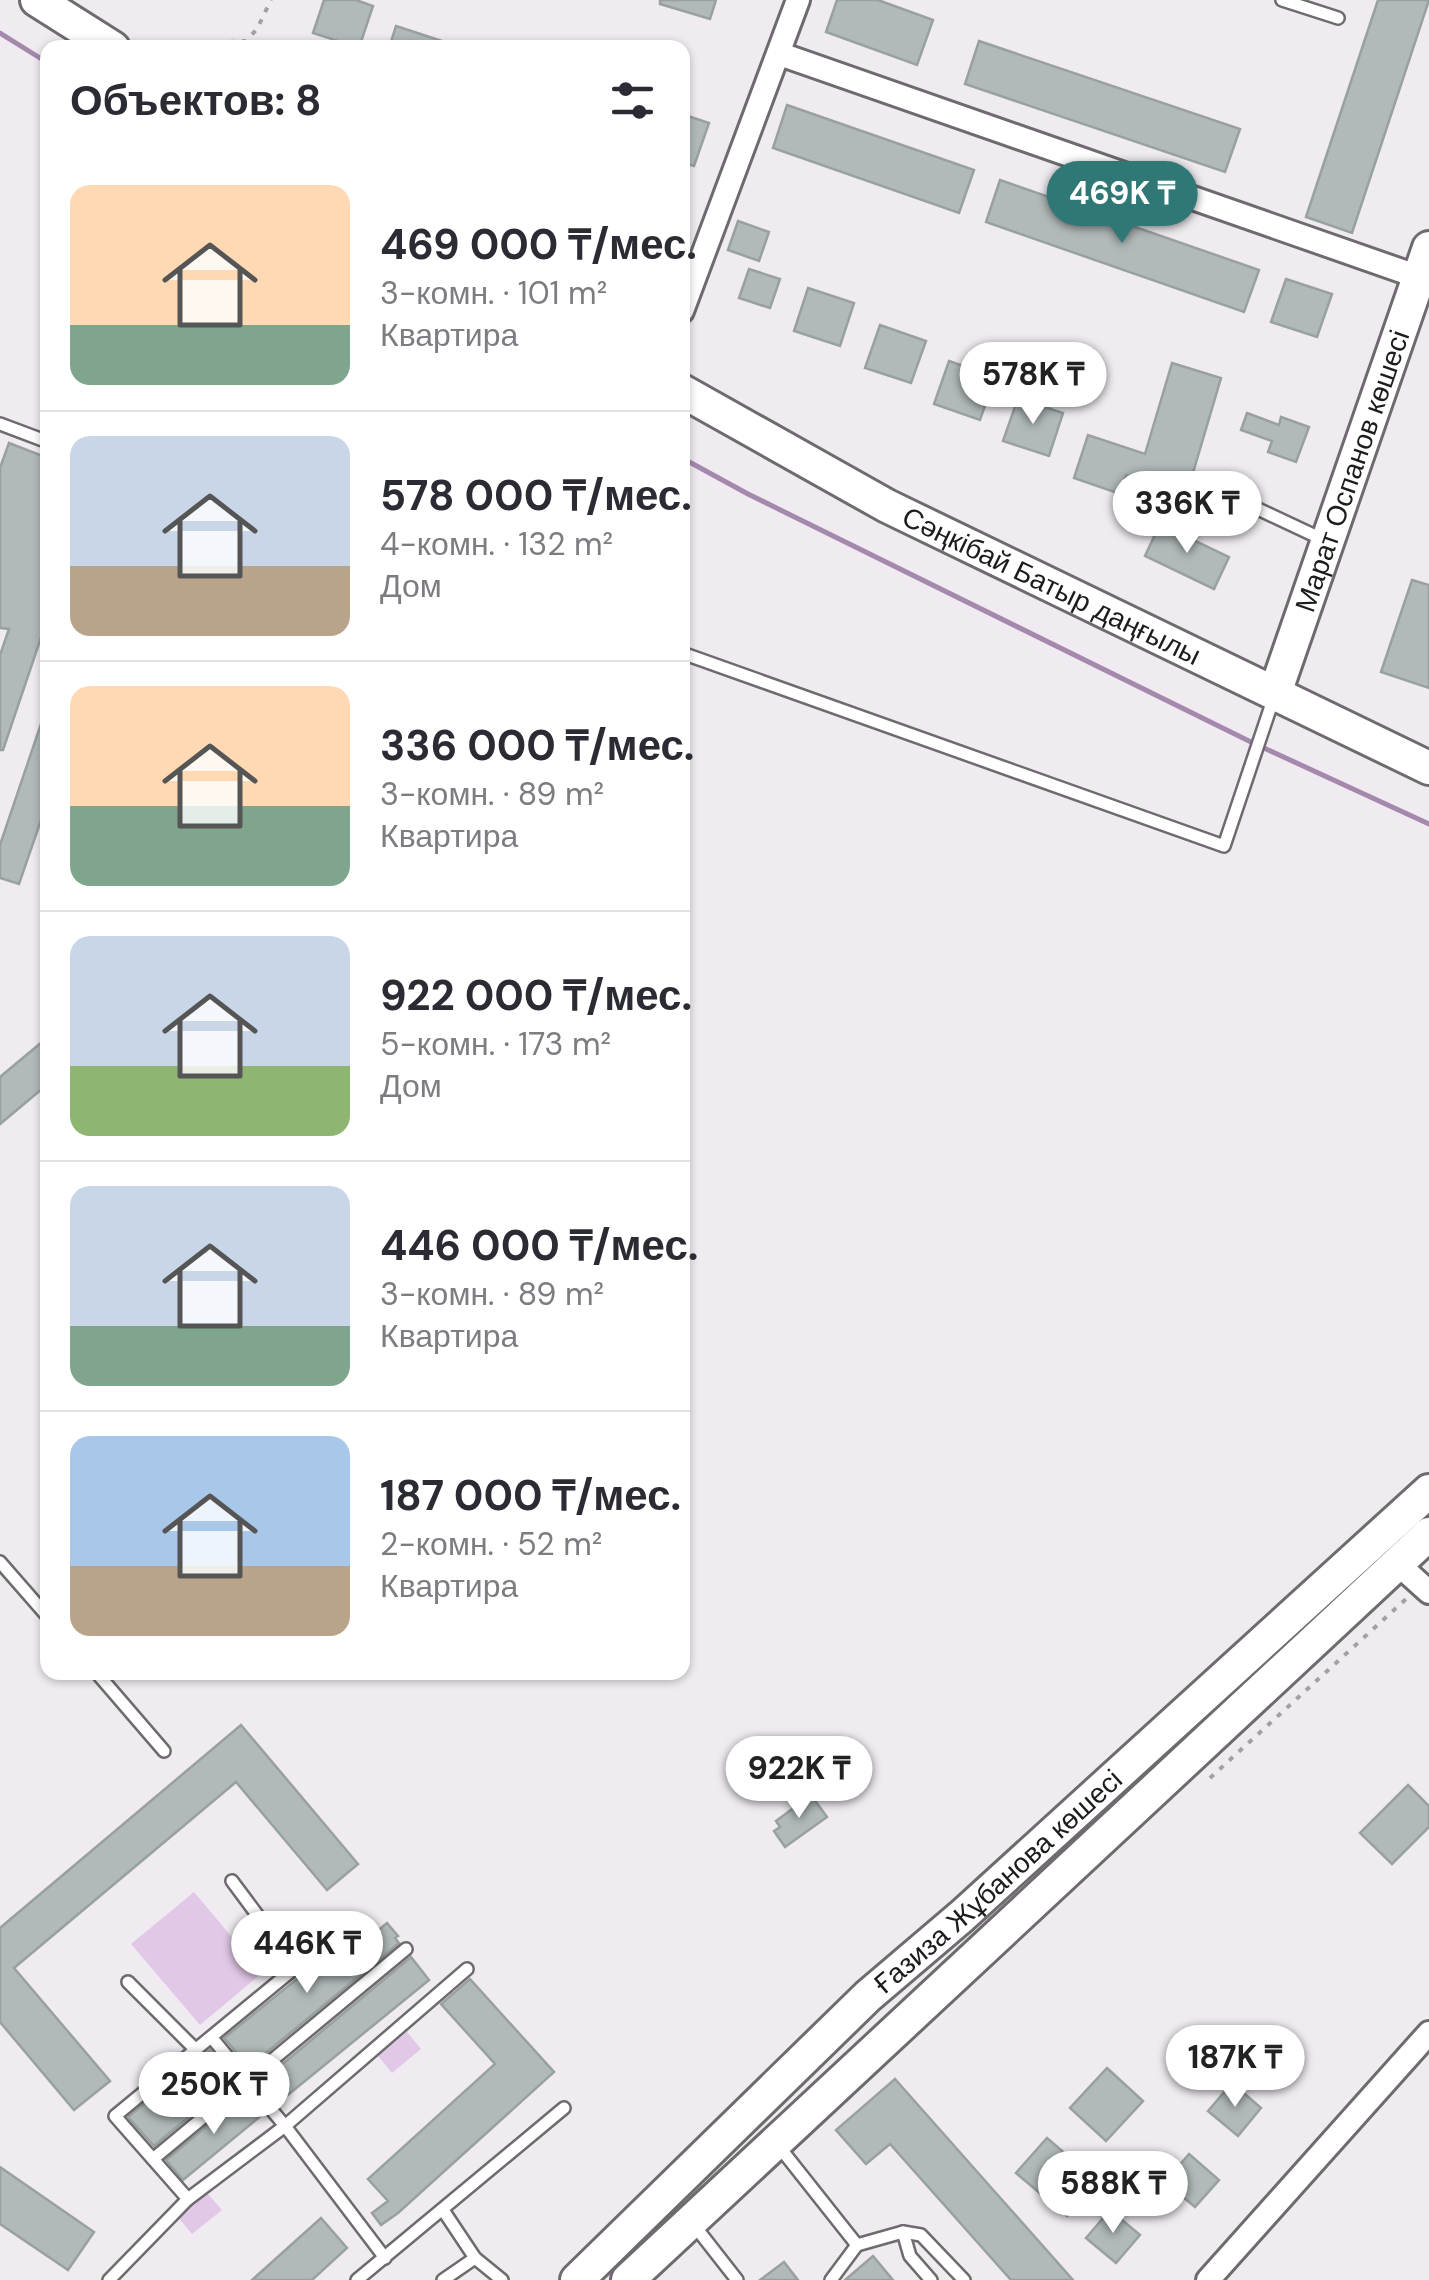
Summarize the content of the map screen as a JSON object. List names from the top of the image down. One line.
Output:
{"streets":{"street":["Марат Оспанов көшесі","Сәңкібай Батыр даңғылы","Ғазиза Жұбанова көшесі"]},"crossings":[["Марат Оспанов көшесі","Сәңкібай Батыр даңғылы"]],"page":{"heading":"Объектов: 8","list":[{"name":"469 000 ₸/мес.","note":"3-комн. · 101 m² · Квартира"},{"name":"578 000 ₸/мес.","note":"4-комн. · 132 m² · Дом"},{"name":"336 000 ₸/мес.","note":"3-комн. · 89 m² · Квартира"},{"name":"922 000 ₸/мес.","note":"5-комн. · 173 m² · Дом"},{"name":"446 000 ₸/мес.","note":"3-комн. · 89 m² · Квартира"},{"name":"187 000 ₸/мес.","note":"2-комн. · 52 m² · Квартира"}],"price":["469K ₸","578K ₸","336K ₸","922K ₸","446K ₸","187K ₸","250K ₸","588K ₸"]}}
